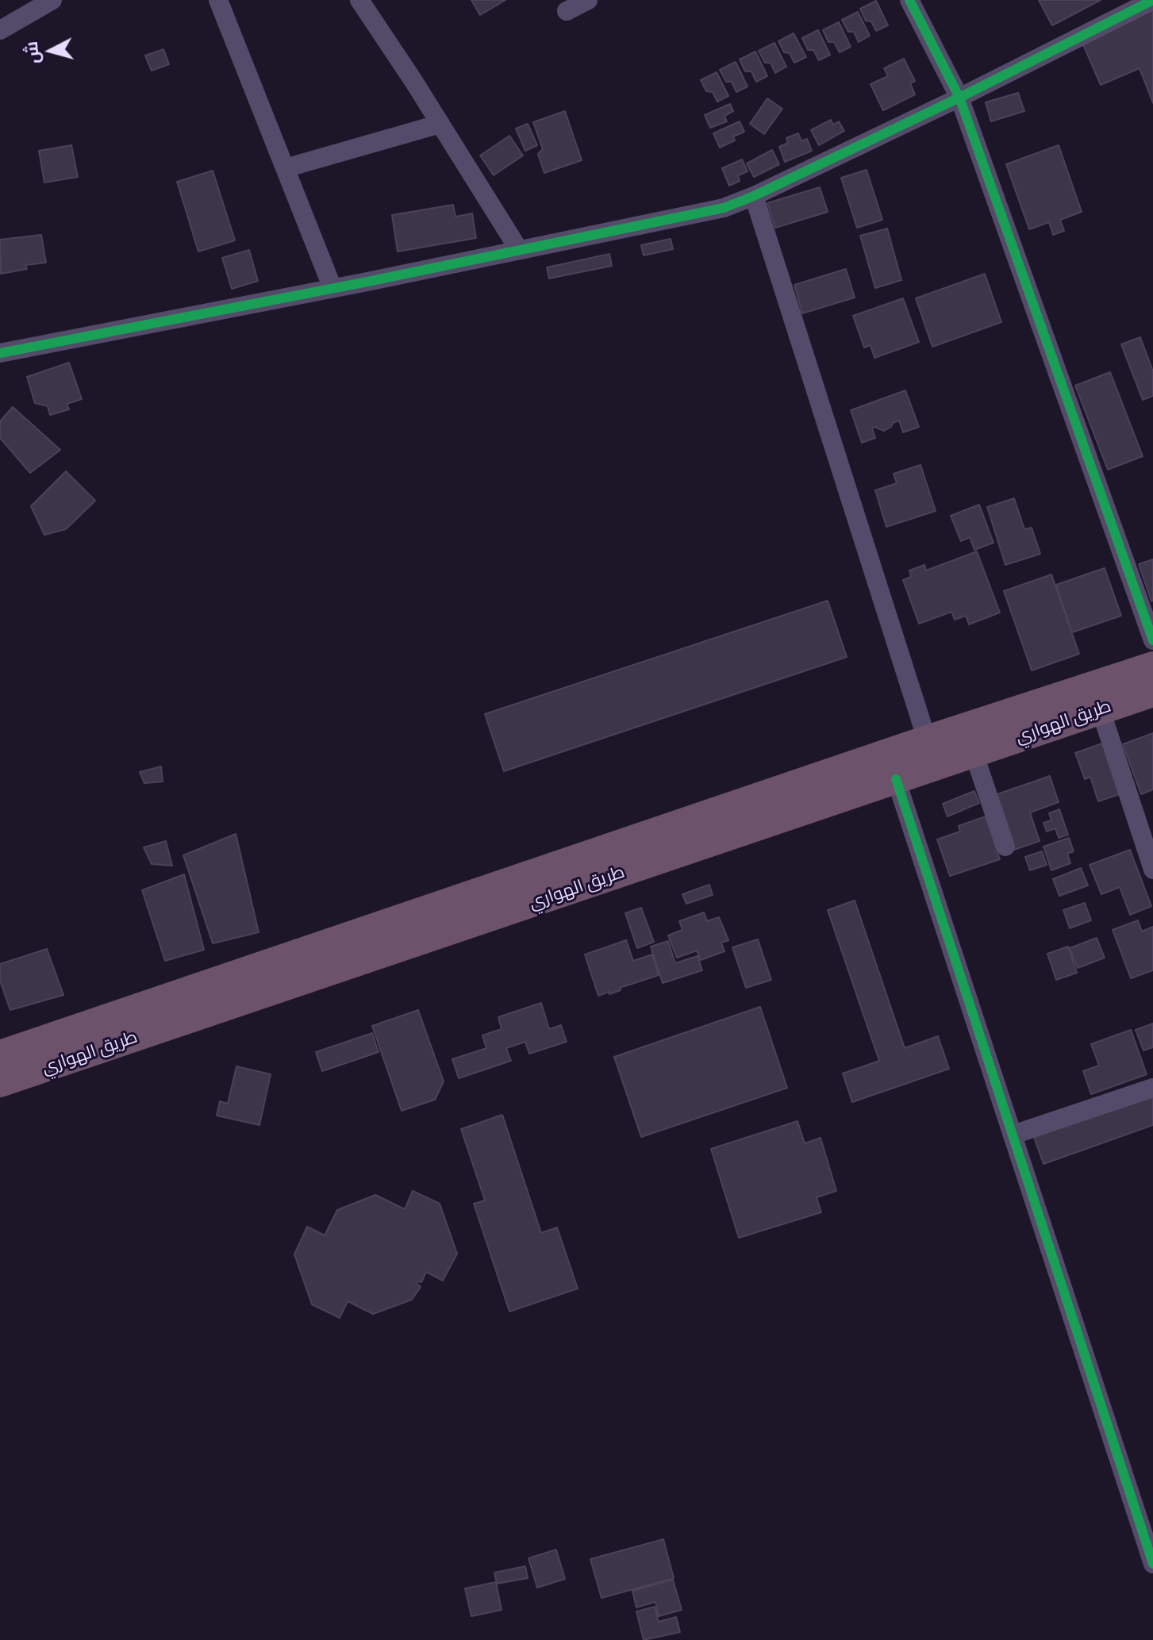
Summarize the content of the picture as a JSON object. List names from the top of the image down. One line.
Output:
{"streets":{"highway":["طريق الهواري"]},"north":"left"}
